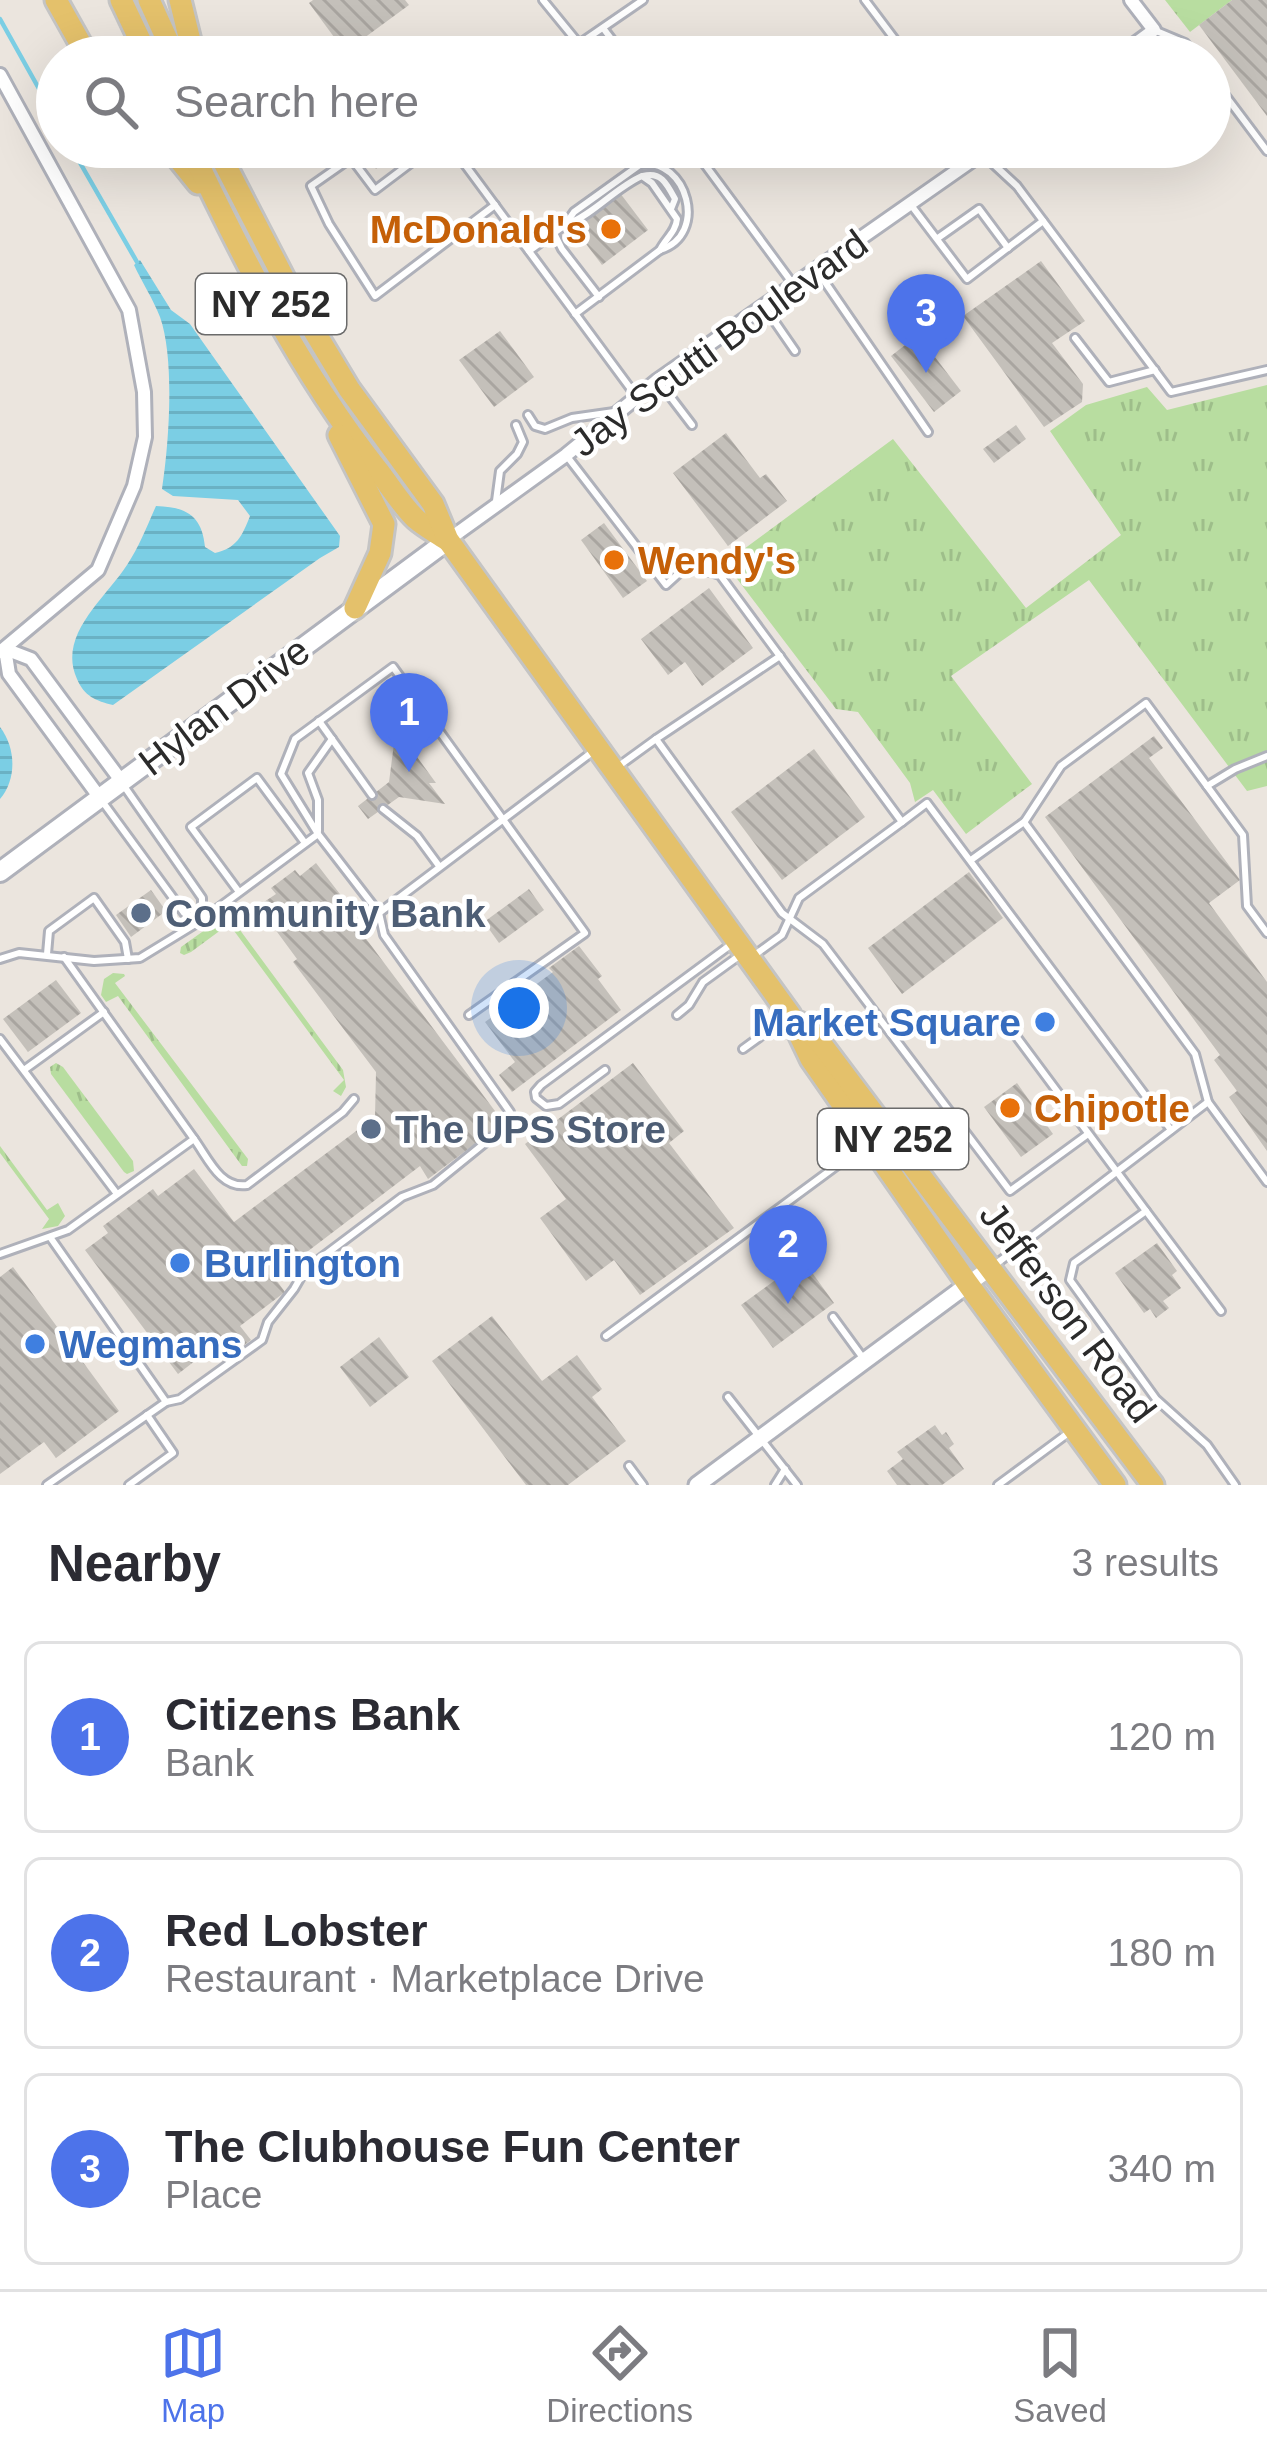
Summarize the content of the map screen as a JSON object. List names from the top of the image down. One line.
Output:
{"streets":{"main road":["NY 252","Hylan Drive","Jefferson Road"],"street":["Jay Scutti Boulevard"]},"crossings":[["Jay Scutti Boulevard","Hylan Drive"],["Jay Scutti Boulevard","Jefferson Road"],["Hylan Drive","Jefferson Road"]],"places":["McDonald's","Wendy's","Community Bank","Market Square","Chipotle","The UPS Store","Burlington","Wegmans"],"page":{"search":"Search here","pins":["3","1","2"],"heading":["Nearby","3 results"],"list":[{"mark":"1","name":"Citizens Bank","note":"Bank","value":"120 m"},{"mark":"2","name":"Red Lobster","note":"Restaurant · Marketplace Drive","value":"180 m"},{"mark":"3","name":"The Clubhouse Fun Center","note":"Place","value":"340 m"}],"nav":["Map","Directions","Saved"]}}
